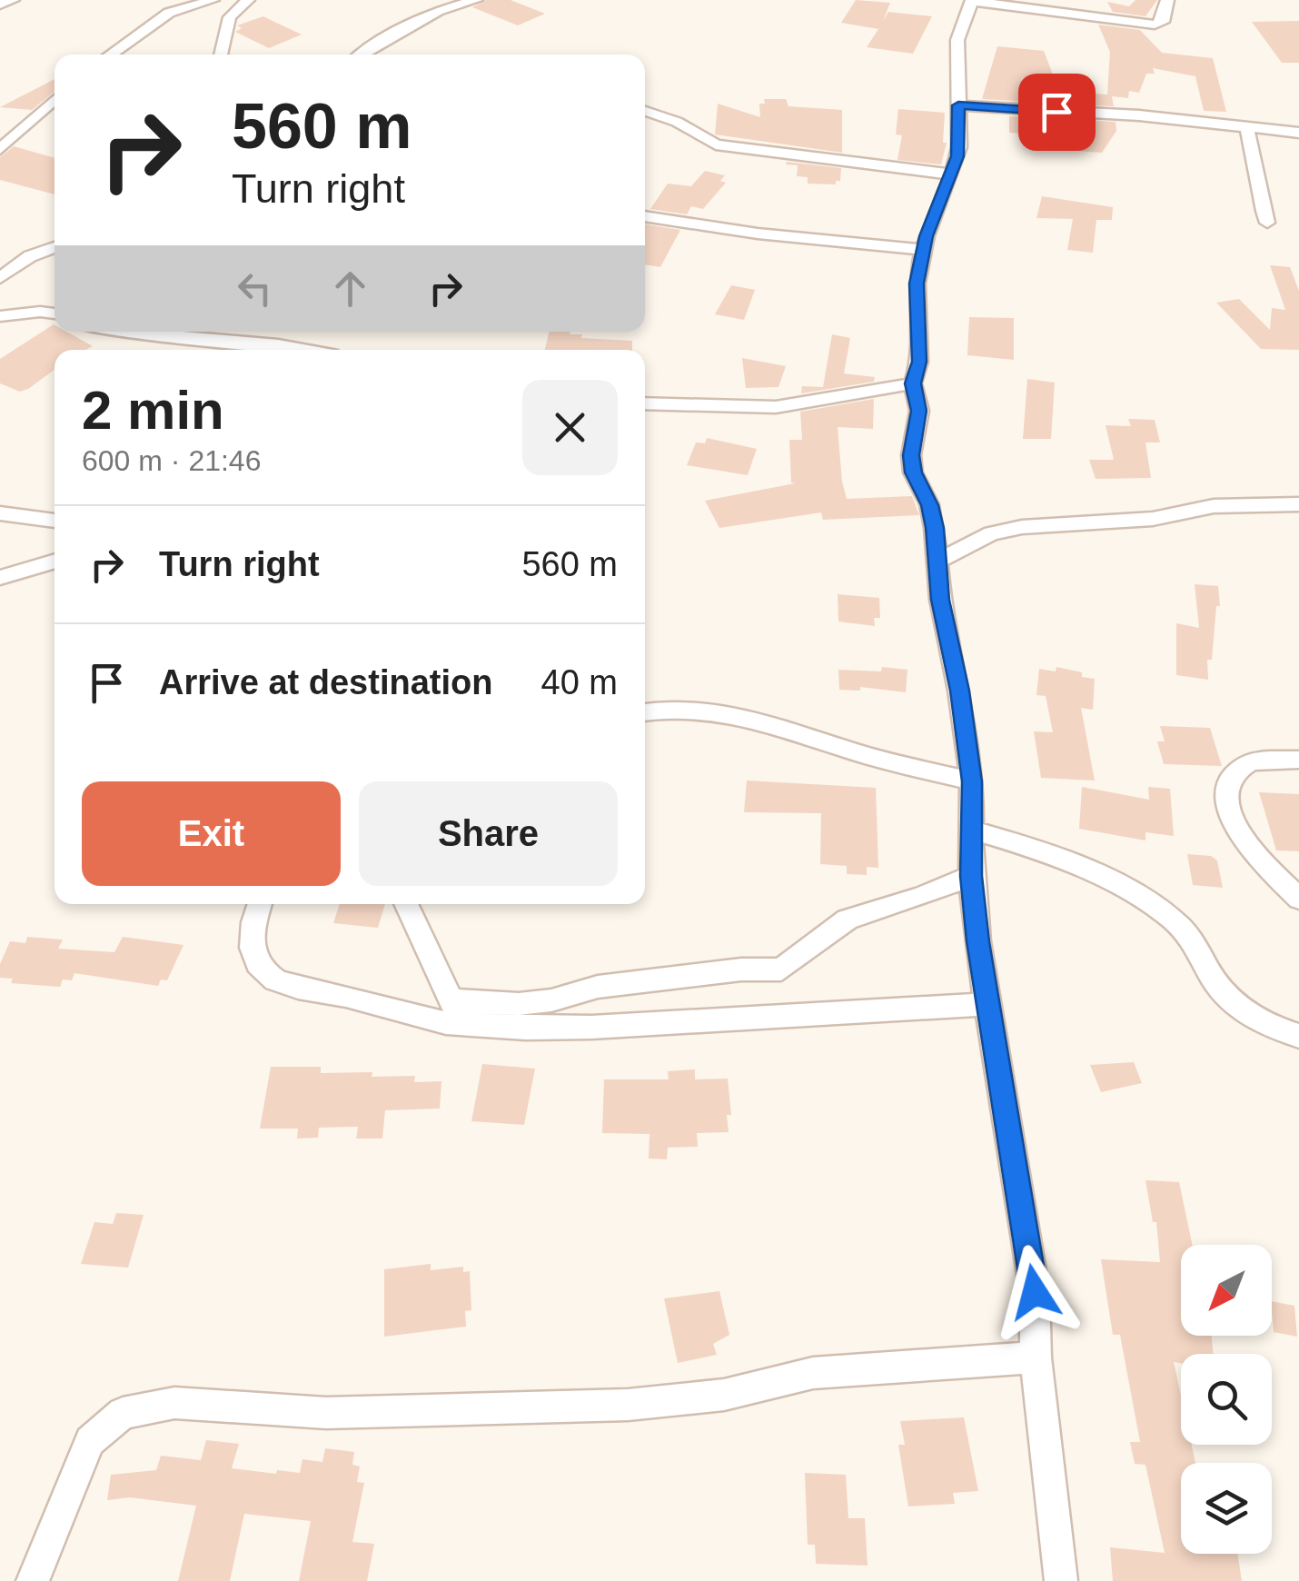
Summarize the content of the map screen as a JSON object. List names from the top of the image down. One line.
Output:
{"north":"bottom left","page":{"turn":["560 m","Turn right"],"heading":["2 min","600 m · 21:46"],"list":[{"name":"Turn right","value":"560 m"},{"name":"Arrive at destination","value":"40 m"}],"buttons":["Exit","Share"]}}
